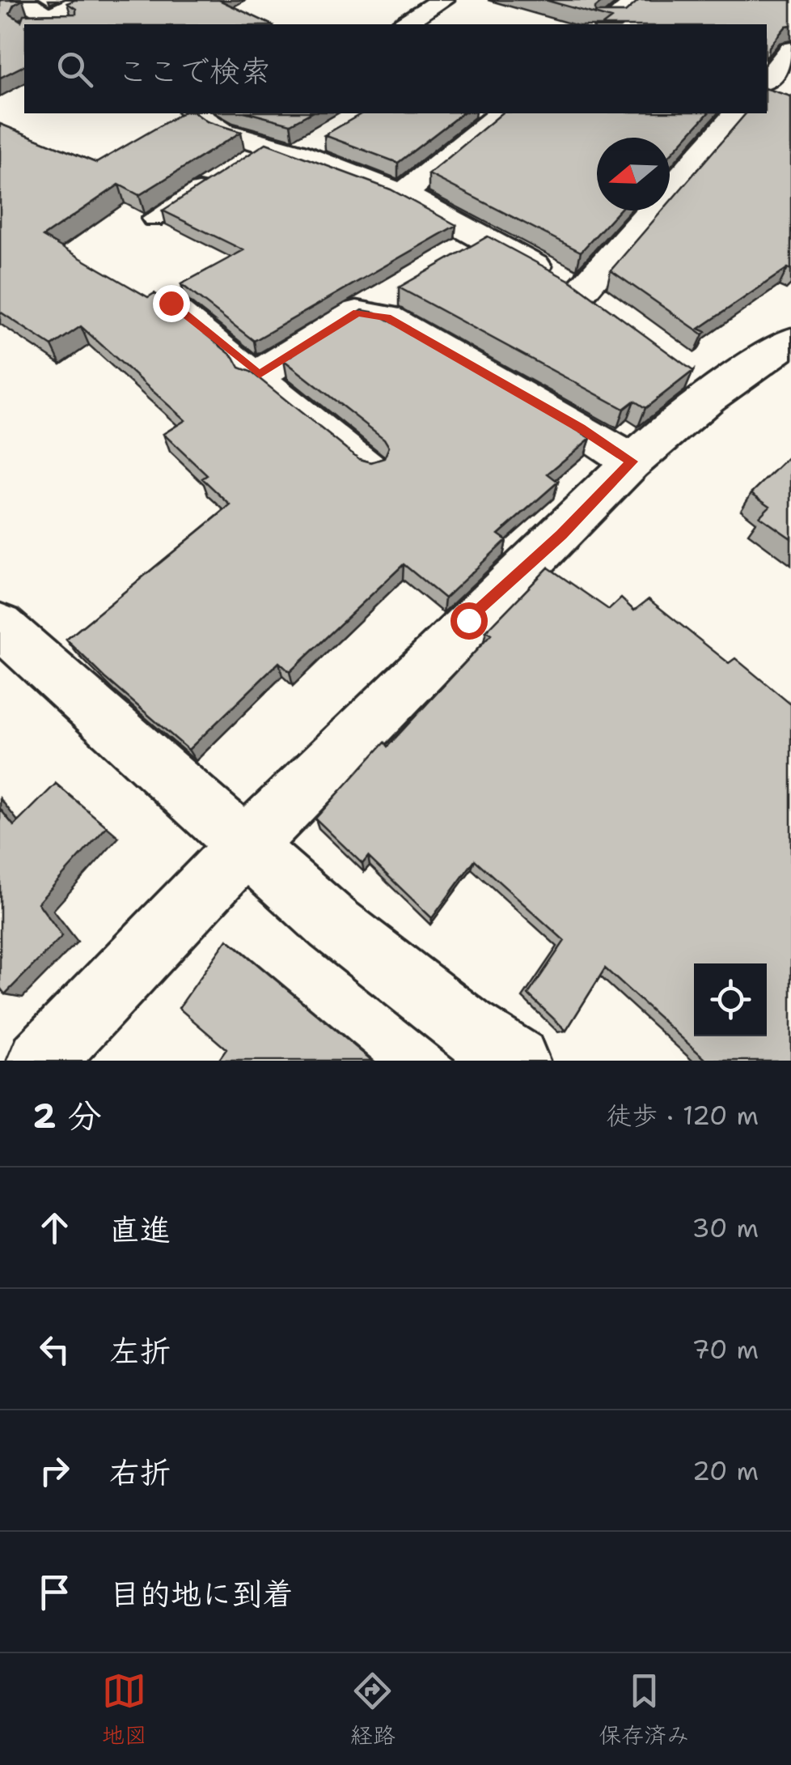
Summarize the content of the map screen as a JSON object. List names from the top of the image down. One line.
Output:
{"north":"left","page":{"search":"ここで検索","heading":["2 分","徒歩 · 120 m"],"list":[["直進","30 m"],["左折","70 m"],["右折","20 m"],"目的地に到着"],"nav":["地図","経路","保存済み"]}}
